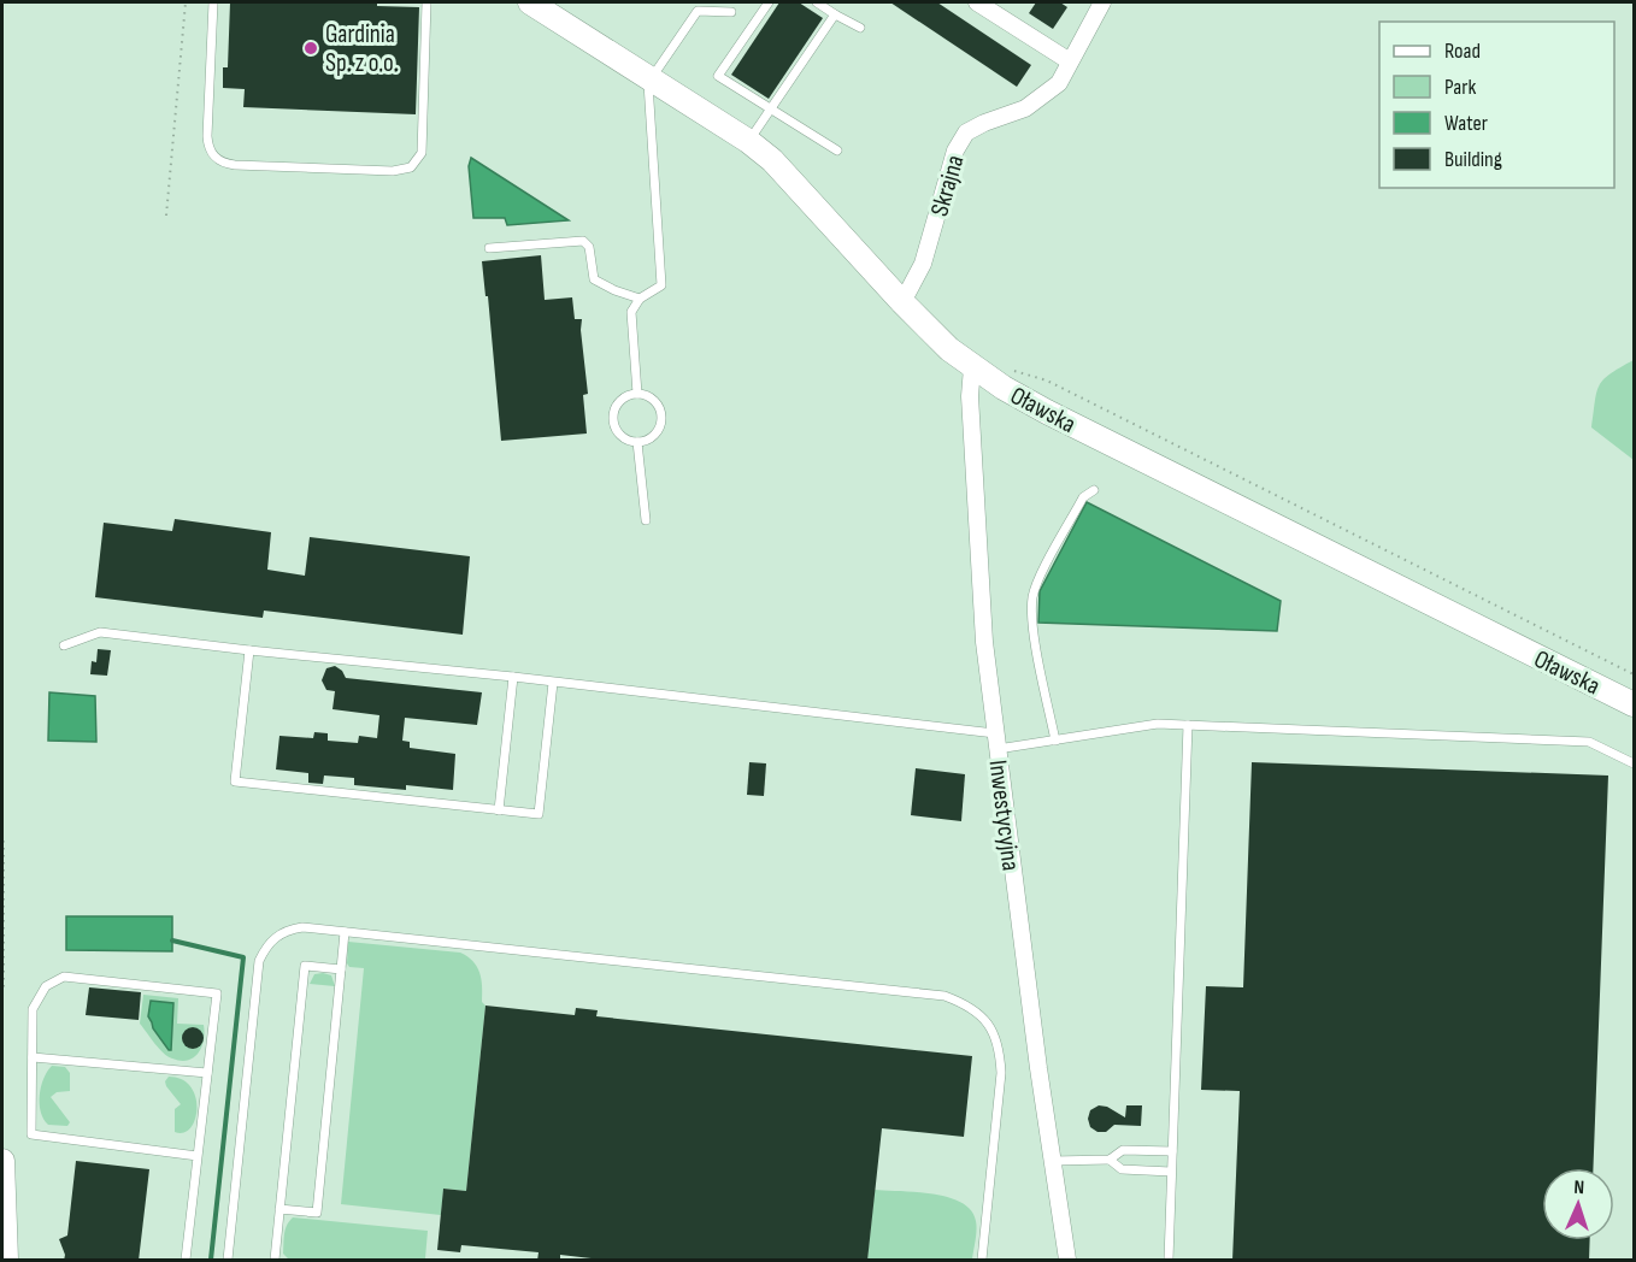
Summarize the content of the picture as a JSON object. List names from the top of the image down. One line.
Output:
{"streets":{"street":["Skrajna","Oławska","Inwestycyjna"]},"crossings":[["Skrajna","Oławska"],["Oławska","Inwestycyjna"]],"places":["Gardinia Sp. z o.o."],"legend":["Road","Park","Water","Building"],"north":"top"}
